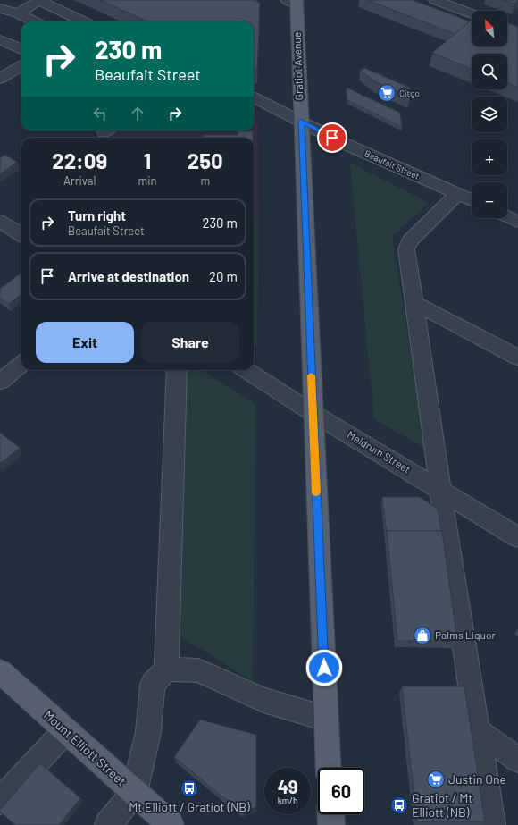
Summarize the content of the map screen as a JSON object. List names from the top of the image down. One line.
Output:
{"streets":{"main road":["Gratiot Avenue","Mount Elliott Street"],"street":["Beaufait Street","Meldrum Street"]},"crossings":[["Gratiot Avenue","Beaufait Street"],["Gratiot Avenue","Meldrum Street"]],"places":{"supermarket":["Citgo","Justin One"],"shop":["Palms Liquor"],"bus stop":["Mt Elliott / Gratiot (NB)","Gratiot / Mt Elliott (NB)"]},"north":"top left","page":{"map_buttons":["+","−"],"turn":["230 m","Beaufait Street"],"eta":["22:09","Arrival","1","min","250","m"],"list":[{"name":"Turn right","note":"Beaufait Street","value":"230 m"},{"name":"Arrive at destination","value":"20 m"}],"buttons":["Exit","Share"],"speed":"49 km/h","limit":"60"}}
